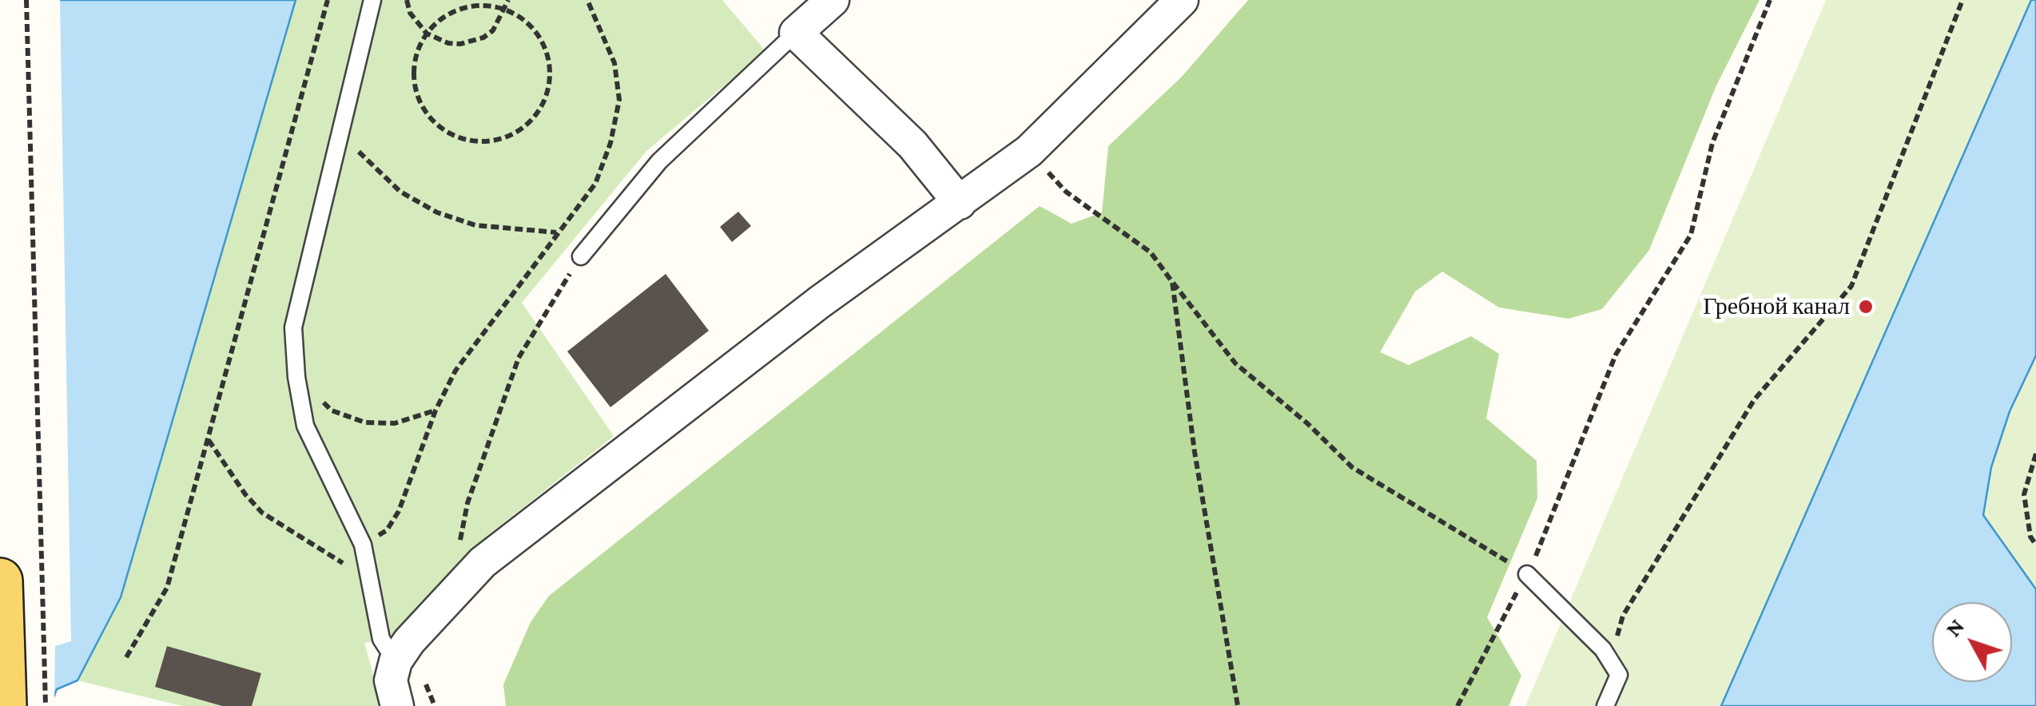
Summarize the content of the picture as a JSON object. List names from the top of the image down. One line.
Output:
{"places":["Гребной канал"],"north":"top left"}
